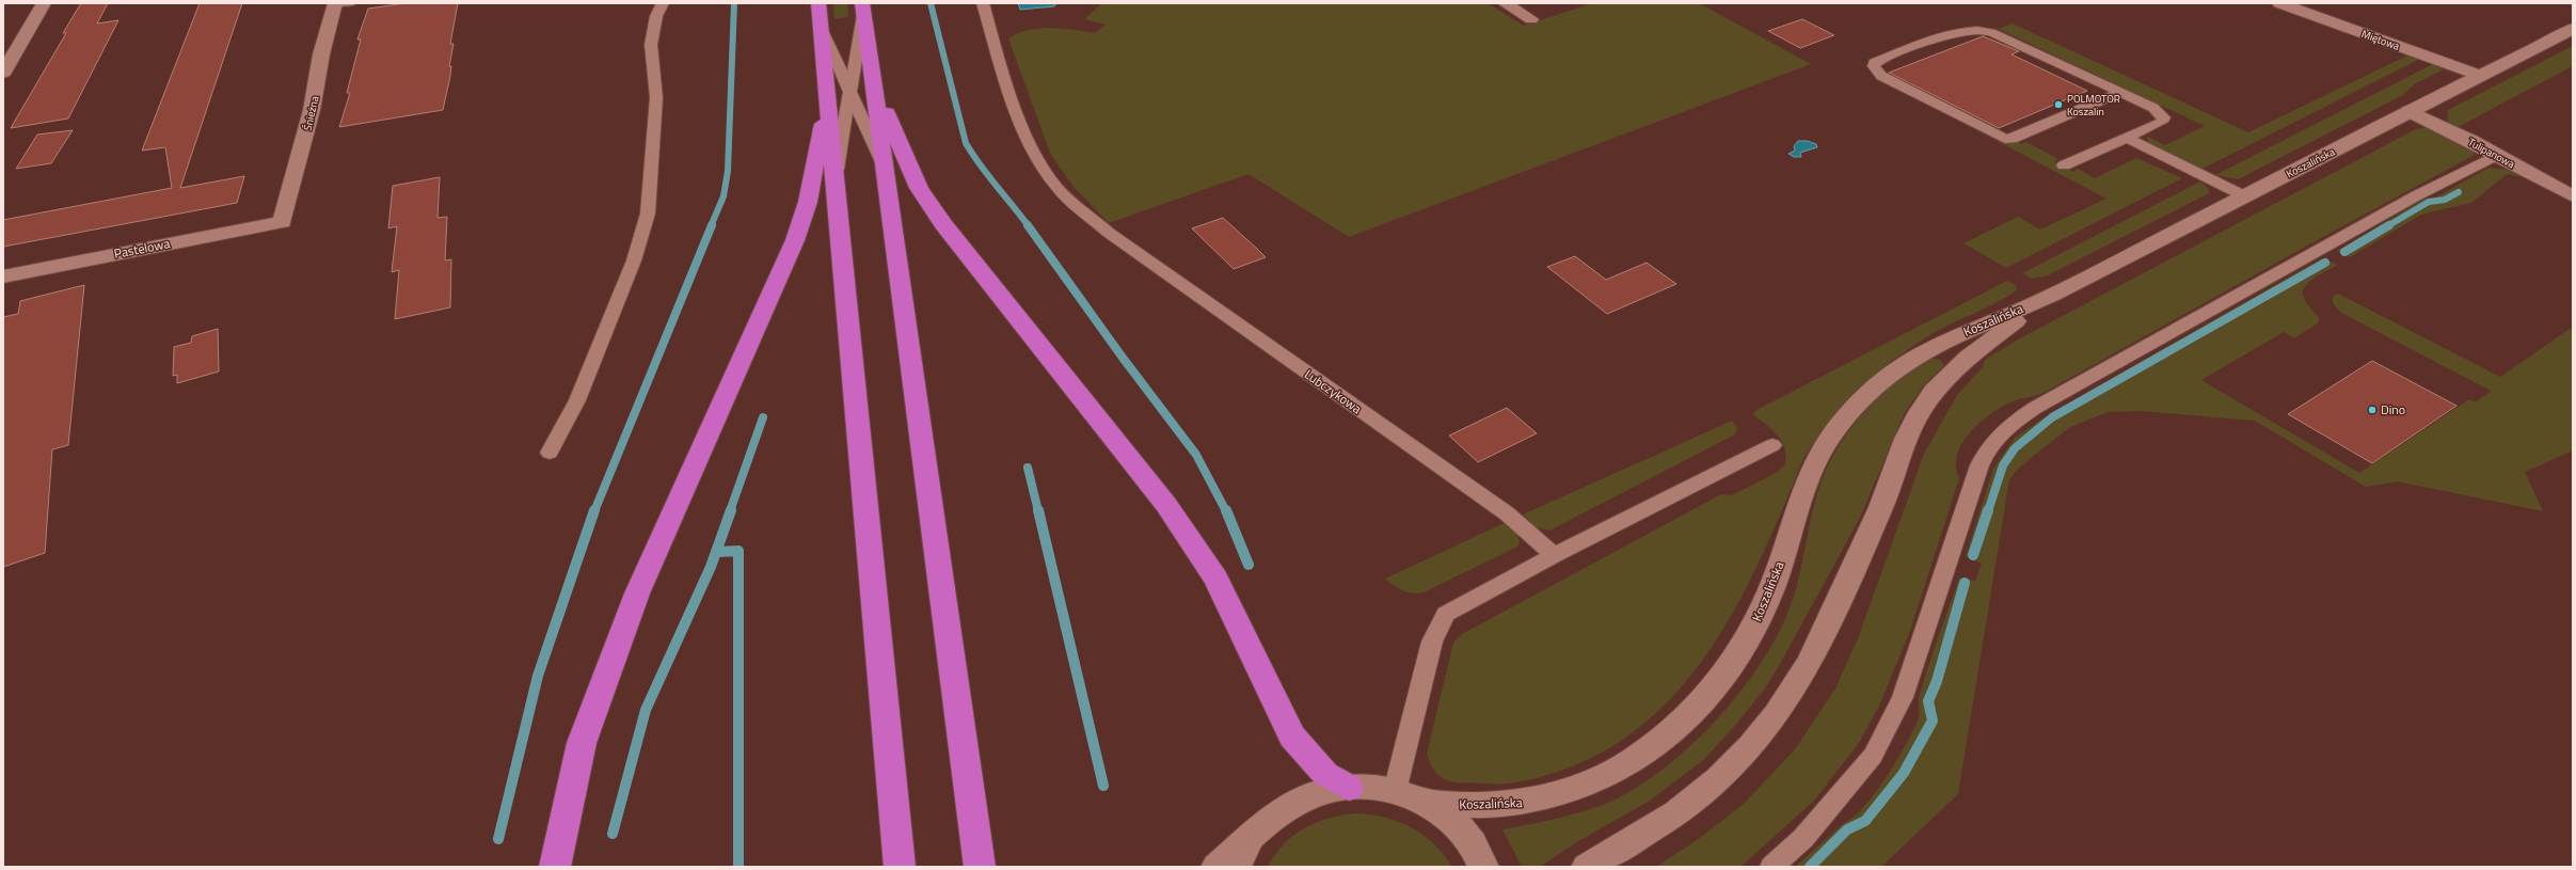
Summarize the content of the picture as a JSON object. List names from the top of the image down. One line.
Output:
{"streets":{"main road":["Miętowa","Śnieżna","Tulipanowa","Koszalińska","Pastelowa"],"lane":["Lubczykowa"]},"crossings":[["Miętowa","Koszalińska"],["Śnieżna","Pastelowa"],["Tulipanowa","Koszalińska"]],"places":["POLMOTOR Koszalin","Dino"]}
